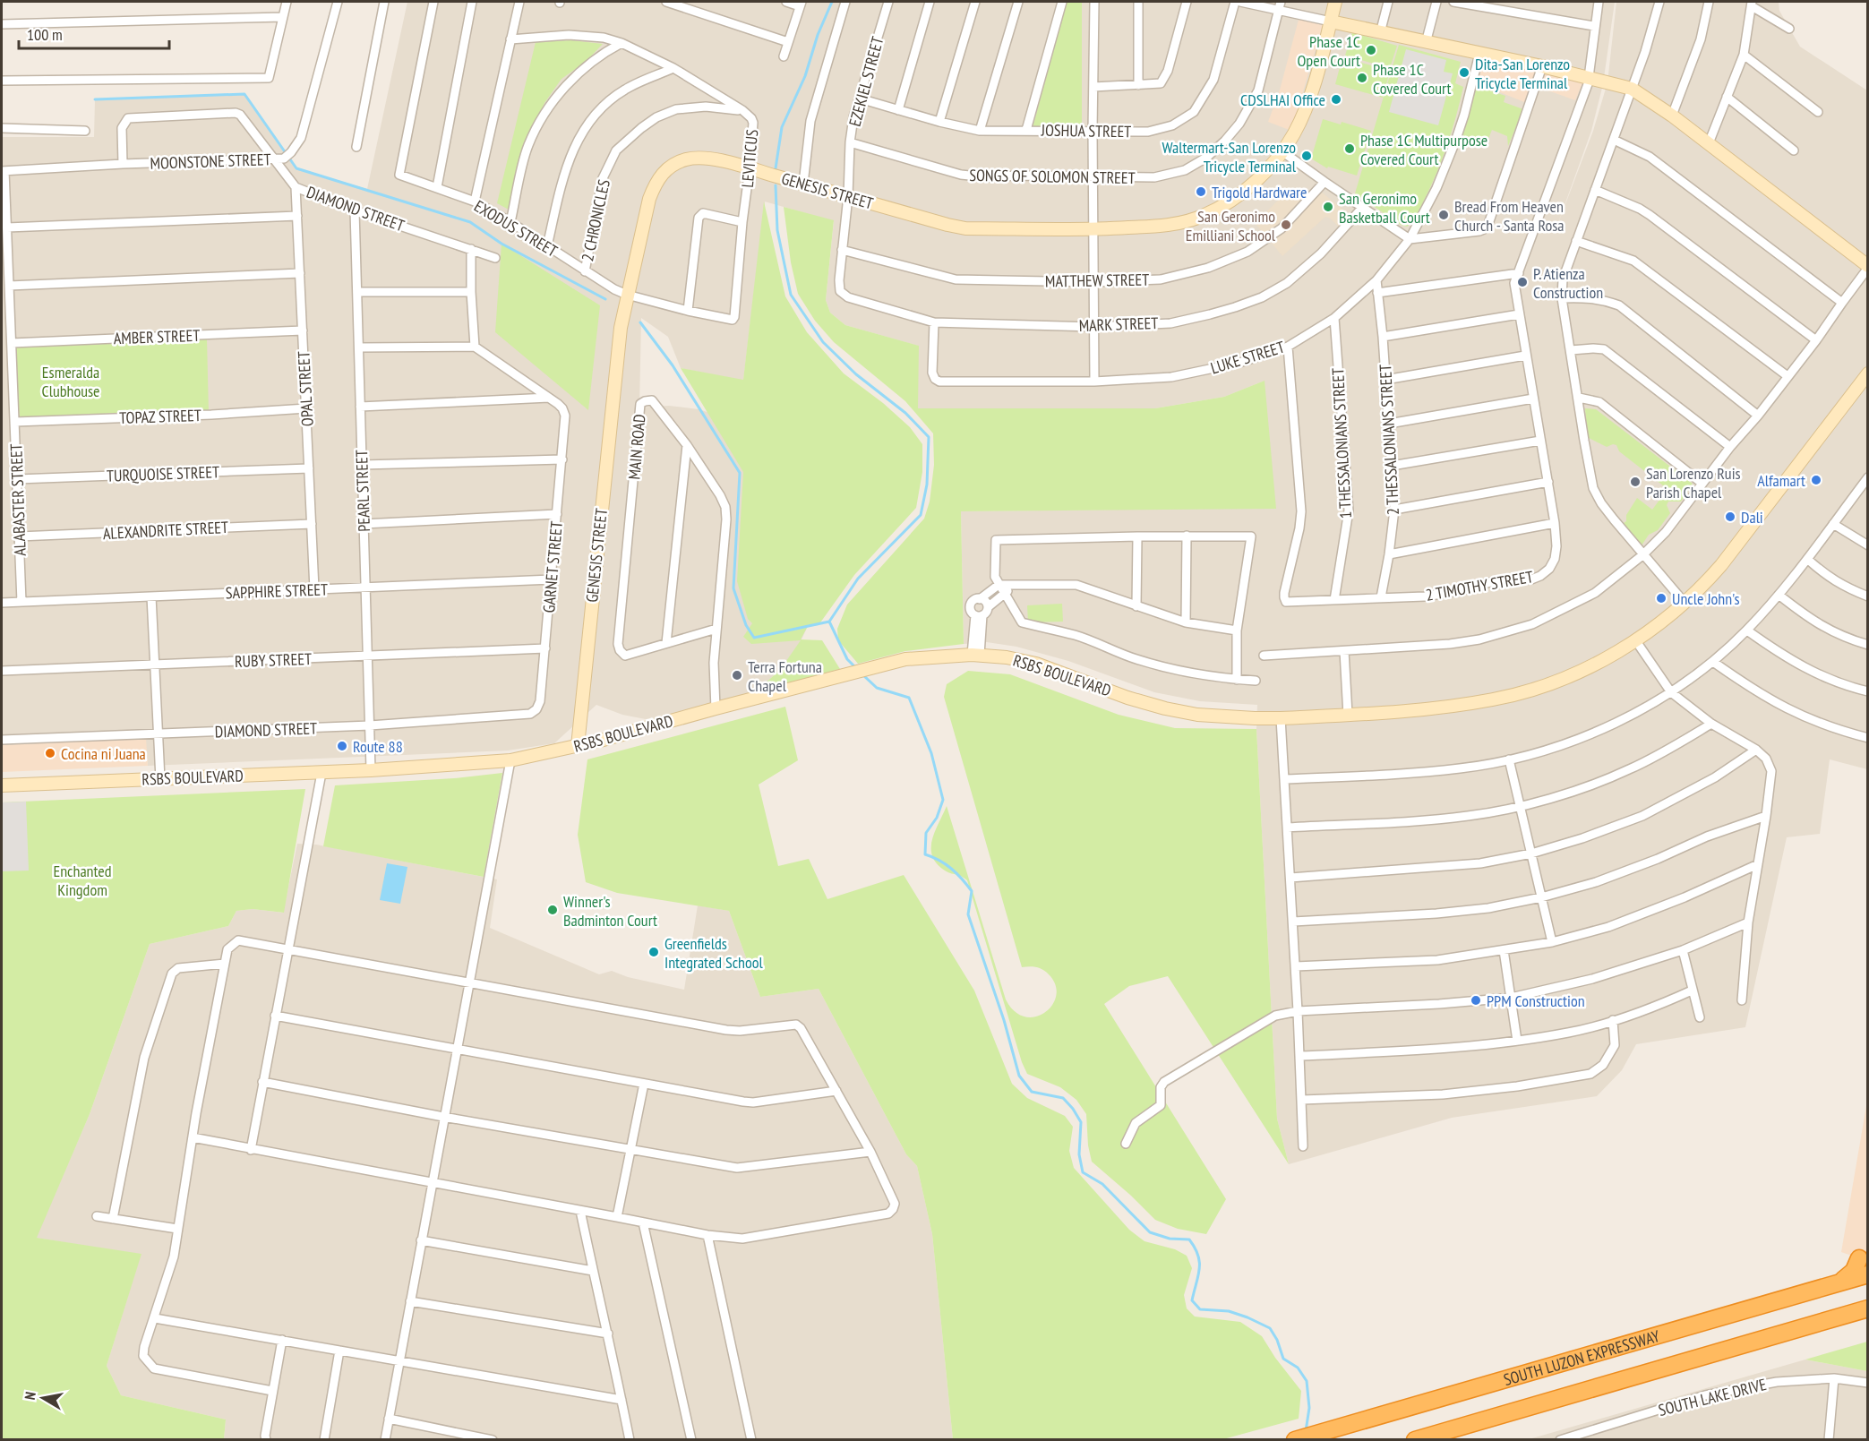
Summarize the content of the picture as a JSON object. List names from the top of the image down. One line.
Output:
{"streets":{"highway":["SOUTH LUZON EXPRESSWAY"],"street":["EZEKIEL STREET","JOSHUA STREET","LEVITICUS","MOONSTONE STREET","SONGS OF SOLOMON STREET","GENESIS STREET","DIAMOND STREET","2 CHRONICLES","EXODUS STREET","MATTHEW STREET","MARK STREET","AMBER STREET","LUKE STREET","OPAL STREET","TOPAZ STREET","2 THESSALONIANS STREET","1 THESSALONIANS STREET","MAIN ROAD","TURQUOISE STREET","PEARL STREET","ALABASTER STREET","ALEXANDRITE STREET","GARNET STREET","2 TIMOTHY STREET","SAPPHIRE STREET","RUBY STREET","RSBS BOULEVARD","SOUTH LAKE DRIVE"]},"crossings":[["EZEKIEL STREET","JOSHUA STREET"],["EZEKIEL STREET","SONGS OF SOLOMON STREET"],["EZEKIEL STREET","GENESIS STREET"],["EZEKIEL STREET","MATTHEW STREET"],["EZEKIEL STREET","MARK STREET"],["LEVITICUS","GENESIS STREET"],["LEVITICUS","2 CHRONICLES"],["LEVITICUS","EXODUS STREET"],["MOONSTONE STREET","DIAMOND STREET"],["MOONSTONE STREET","ALABASTER STREET"],["GENESIS STREET","EXODUS STREET"],["GENESIS STREET","RSBS BOULEVARD"],["DIAMOND STREET","OPAL STREET"],["DIAMOND STREET","PEARL STREET"],["DIAMOND STREET","GARNET STREET"],["2 CHRONICLES","EXODUS STREET"],["MARK STREET","LUKE STREET"],["AMBER STREET","OPAL STREET"],["AMBER STREET","ALABASTER STREET"],["LUKE STREET","2 THESSALONIANS STREET"],["LUKE STREET","1 THESSALONIANS STREET"],["LUKE STREET","2 TIMOTHY STREET"],["OPAL STREET","TOPAZ STREET"],["OPAL STREET","TURQUOISE STREET"],["OPAL STREET","ALEXANDRITE STREET"],["OPAL STREET","SAPPHIRE STREET"],["TOPAZ STREET","ALABASTER STREET"],["2 THESSALONIANS STREET","2 TIMOTHY STREET"],["1 THESSALONIANS STREET","2 TIMOTHY STREET"],["MAIN ROAD","RSBS BOULEVARD"],["TURQUOISE STREET","ALABASTER STREET"],["PEARL STREET","SAPPHIRE STREET"],["PEARL STREET","RUBY STREET"],["PEARL STREET","RSBS BOULEVARD"],["ALABASTER STREET","ALEXANDRITE STREET"],["ALABASTER STREET","SAPPHIRE STREET"],["GARNET STREET","SAPPHIRE STREET"],["GARNET STREET","RUBY STREET"]],"parks":["Esmeralda Clubhouse","Enchanted Kingdom"],"places":["Phase 1C Open Court","Dita-San Lorenzo Tricycle Terminal","Phase 1C Covered Court","CDSLHAI Office","Phase 1C Multipurpose Covered Court","Waltermart-San Lorenzo Tricycle Terminal","Trigold Hardware","San Geronimo Basketball Court","Bread From Heaven Church - Santa Rosa","San Geronimo Emilliani School","P. Atienza Construction","Alfamart","San Lorenzo Ruis Parish Chapel","Dali","Uncle John's","Terra Fortuna Chapel","Route 88","Cocina ni Juana","Winner's Badminton Court","Greenfields Integrated School","PPM Construction"],"scale_bar":"100 m","north":"left"}
